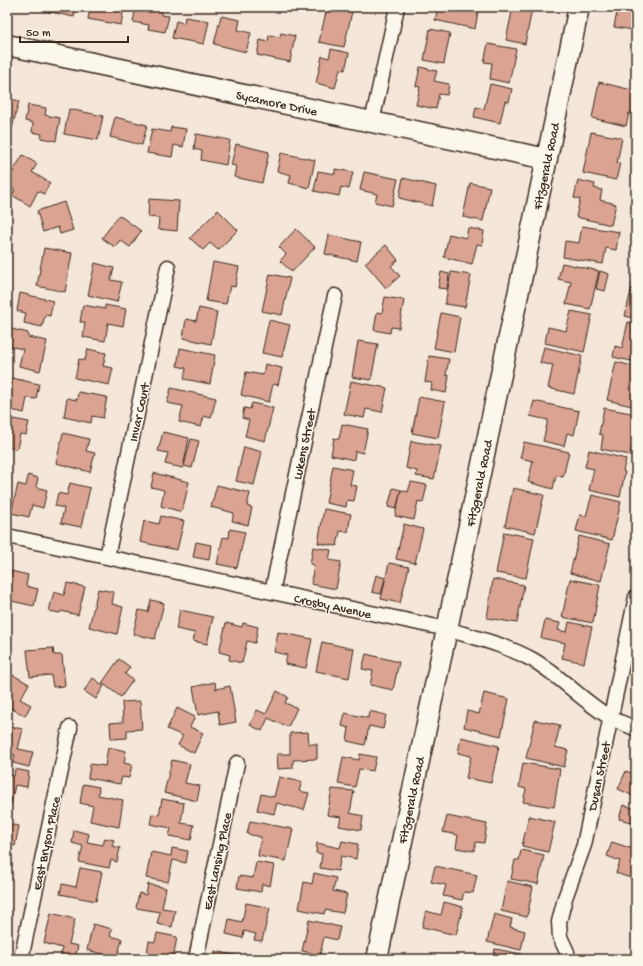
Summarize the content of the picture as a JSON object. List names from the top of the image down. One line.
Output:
{"streets":{"main road":["Sycamore Drive","Fitzgerald Road"],"street":["Invar Court","Lukens Street","Crosby Avenue","Dusan Street","East Bryson Place","East Lansing Place"]},"crossings":[["Sycamore Drive","Fitzgerald Road"],["Fitzgerald Road","Crosby Avenue"],["Invar Court","Crosby Avenue"],["Lukens Street","Crosby Avenue"],["Crosby Avenue","Dusan Street"]],"scale_bar":"50 m"}
